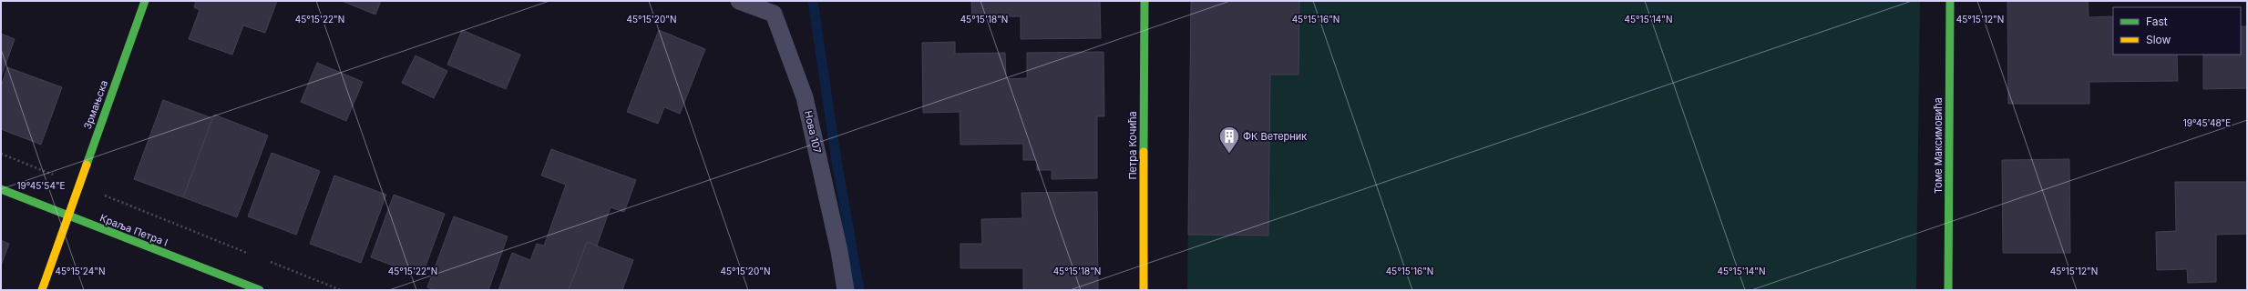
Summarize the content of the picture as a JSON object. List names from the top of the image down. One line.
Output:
{"streets":{"street":["Зрмањска","Петра Кочића","Томе Максимовића","Краља Петра I"],"lane":["Нова 107"]},"crossings":[["Зрмањска","Краља Петра I"]],"places":{"building":["ФК Ветерник"]},"legend":["Fast","Slow"],"coordinates":["45°15'22\"N","45°15'18\"N","45°15'16\"N","45°15'14\"N","45°15'12\"N","45°15'20\"N","19°45'48\"E","19°45'54\"E","45°15'24\"N"]}
